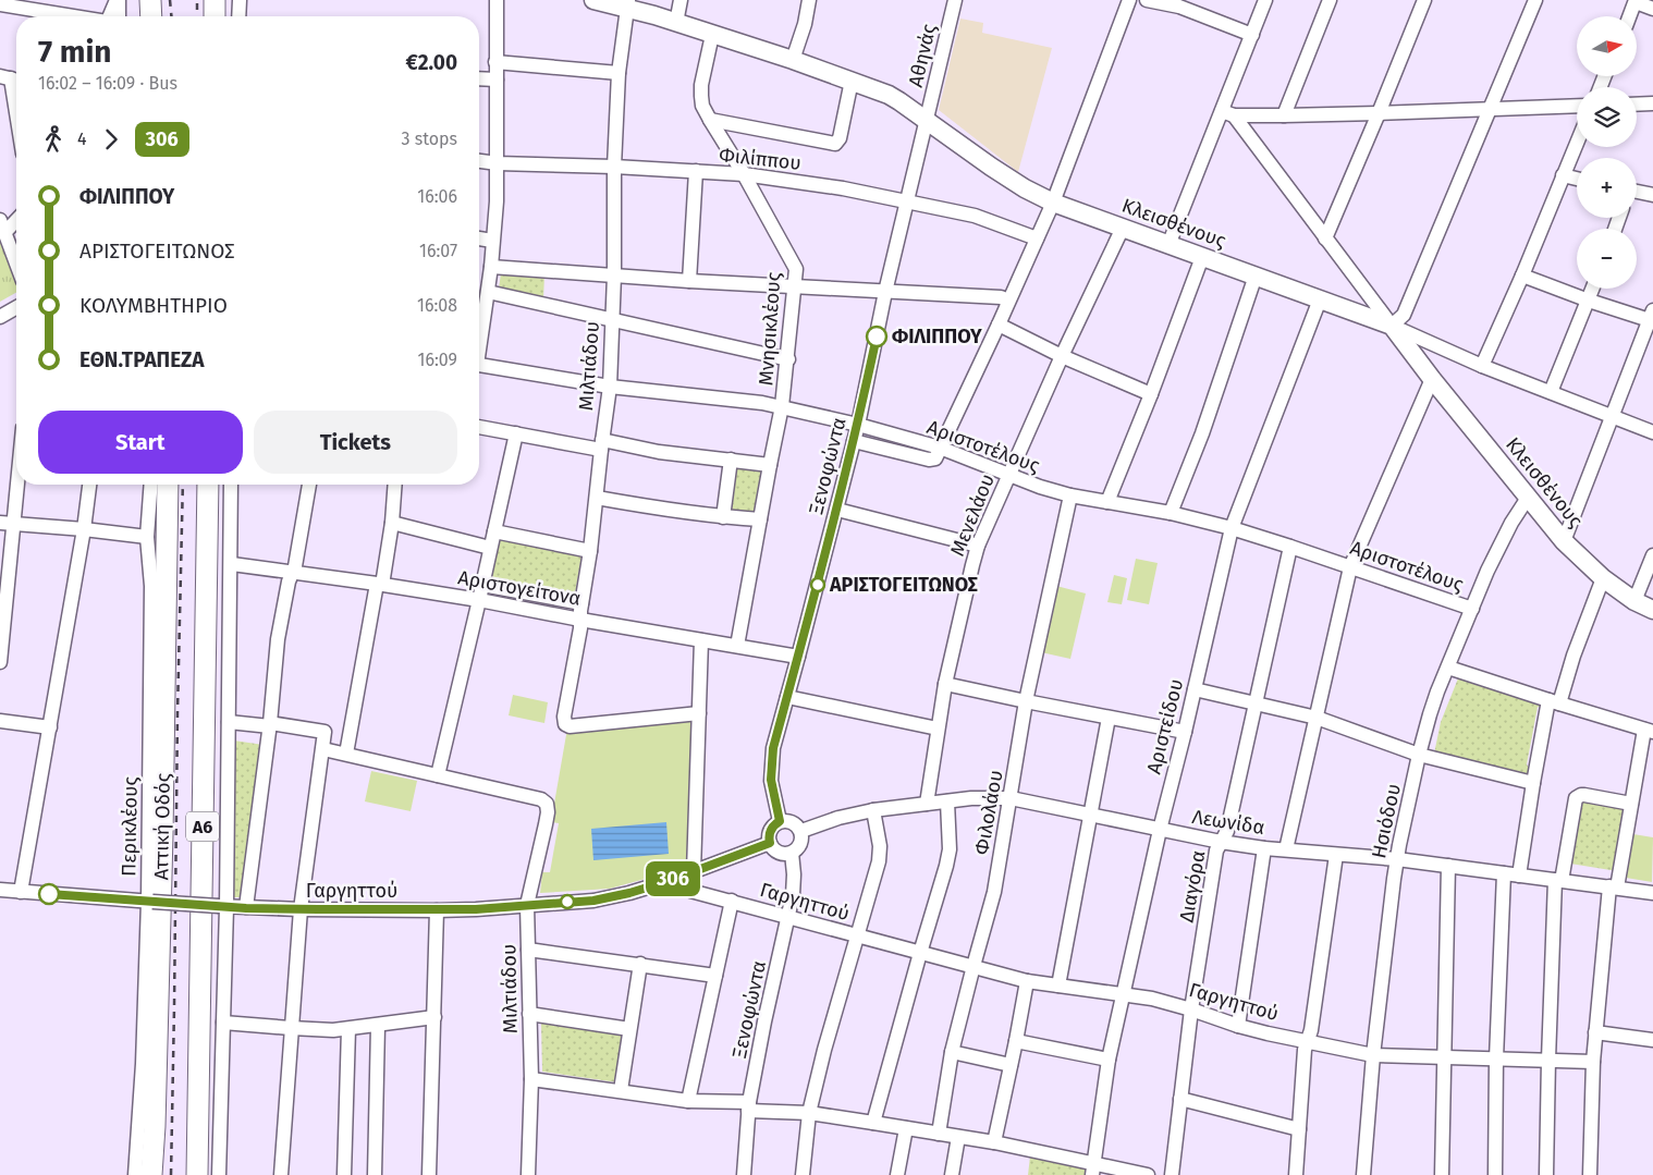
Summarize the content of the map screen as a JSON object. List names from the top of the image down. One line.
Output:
{"streets":{"highway":["Αττική Οδός","Α6"],"main road":["Κλεισθένους"],"street":["Αθηνάς","Φιλίππου","Μνησικλέους","Μιλτιάδου","Αριστοτέλους","Ξενοφώντα","Μενελάου","Αριστογείτονα","Αριστείδου","Φιλολάου","Ησιόδου","Λεωνίδα","Περικλέους","Διαγόρα","Γαργηττού"]},"crossings":[["Αθηνάς","Κλεισθένους"],["Αθηνάς","Ξενοφώντα"],["Φιλίππου","Μνησικλέους"],["Φιλίππου","Μιλτιάδου"],["Φιλίππου","Ξενοφώντα"],["Κλεισθένους","Μνησικλέους"],["Κλεισθένους","Μιλτιάδου"],["Κλεισθένους","Ξενοφώντα"],["Κλεισθένους","Μενελάου"],["Κλεισθένους","Αριστείδου"],["Κλεισθένους","Ησιόδου"],["Μνησικλέους","Αριστοτέλους"],["Μνησικλέους","Αριστογείτονα"],["Μιλτιάδου","Αριστοτέλους"],["Μιλτιάδου","Αριστογείτονα"],["Μιλτιάδου","Γαργηττού"],["Αριστοτέλους","Ξενοφώντα"],["Αριστοτέλους","Μενελάου"],["Αριστοτέλους","Αριστείδου"],["Αριστοτέλους","Φιλολάου"],["Αριστοτέλους","Ησιόδου"],["Αριστοτέλους","Διαγόρα"],["Ξενοφώντα","Αριστογείτονα"],["Ξενοφώντα","Λεωνίδα"],["Ξενοφώντα","Γαργηττού"],["Μενελάου","Λεωνίδα"],["Αριστείδου","Λεωνίδα"],["Αριστείδου","Γαργηττού"],["Φιλολάου","Λεωνίδα"],["Φιλολάου","Γαργηττού"],["Ησιόδου","Λεωνίδα"],["Ησιόδου","Γαργηττού"],["Λεωνίδα","Διαγόρα"],["Περικλέους","Γαργηττού"],["Διαγόρα","Γαργηττού"]],"places":["ΦΙΛΙΠΠΟΥ","ΑΡΙΣΤΟΓΕΙΤΩΝΟΣ"],"lines":["bus line 306"],"north":"right","page":{"on_map":"306","map_buttons":["+","−"],"heading":["7 min","16:02 – 16:09 · Bus","€2.00"],"legs":["4","306","3 stops"],"list":[{"name":"ΦΙΛΙΠΠΟΥ","value":"16:06"},{"name":"ΑΡΙΣΤΟΓΕΙΤΩΝΟΣ","value":"16:07"},{"name":"ΚΟΛΥΜΒΗΤΗΡΙΟ","value":"16:08"},{"name":"ΕΘΝ.ΤΡΑΠΕΖΑ","value":"16:09"}],"buttons":["Start","Tickets"]}}
